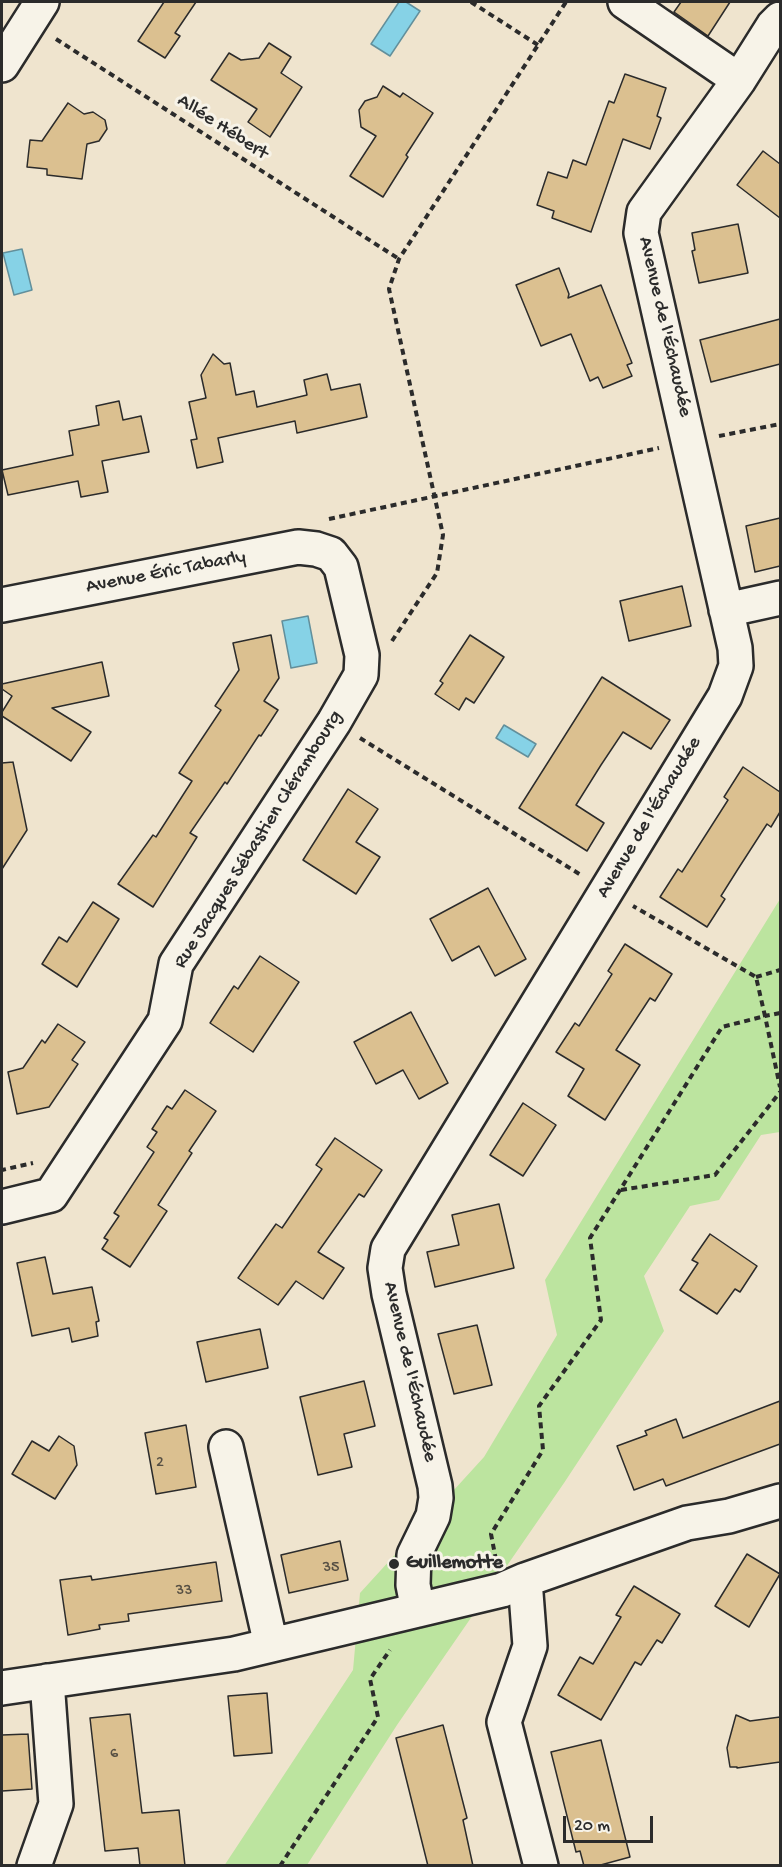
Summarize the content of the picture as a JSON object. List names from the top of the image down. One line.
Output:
{"streets":{"street":["Avenue de l'Échaudée","Avenue Éric Tabarly","Rue Jacques Sébastien Clérambourg"],"path":["Allée Hébert"]},"places":["Guillemotte"],"house_numbers":["2","35","33","6"],"scale_bar":"20 m"}
